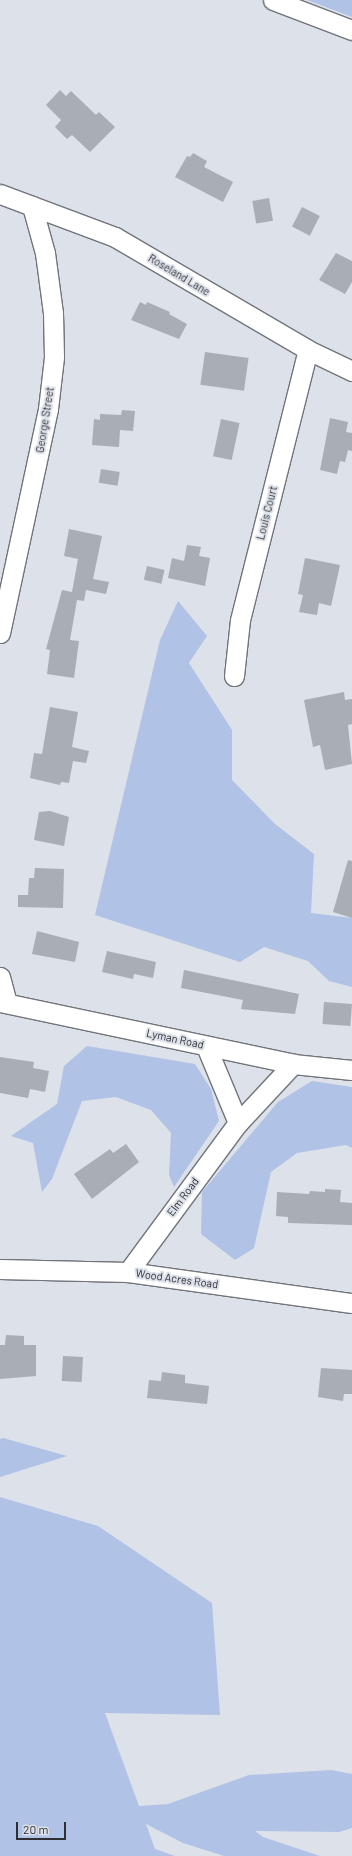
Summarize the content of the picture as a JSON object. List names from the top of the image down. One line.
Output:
{"streets":{"street":["Roseland Lane","George Street","Louis Court","Lyman Road","Elm Road","Wood Acres Road"]},"crossings":[["Roseland Lane","George Street"],["Roseland Lane","Louis Court"],["Lyman Road","Elm Road"],["Elm Road","Wood Acres Road"]],"scale_bar":"20 m"}
